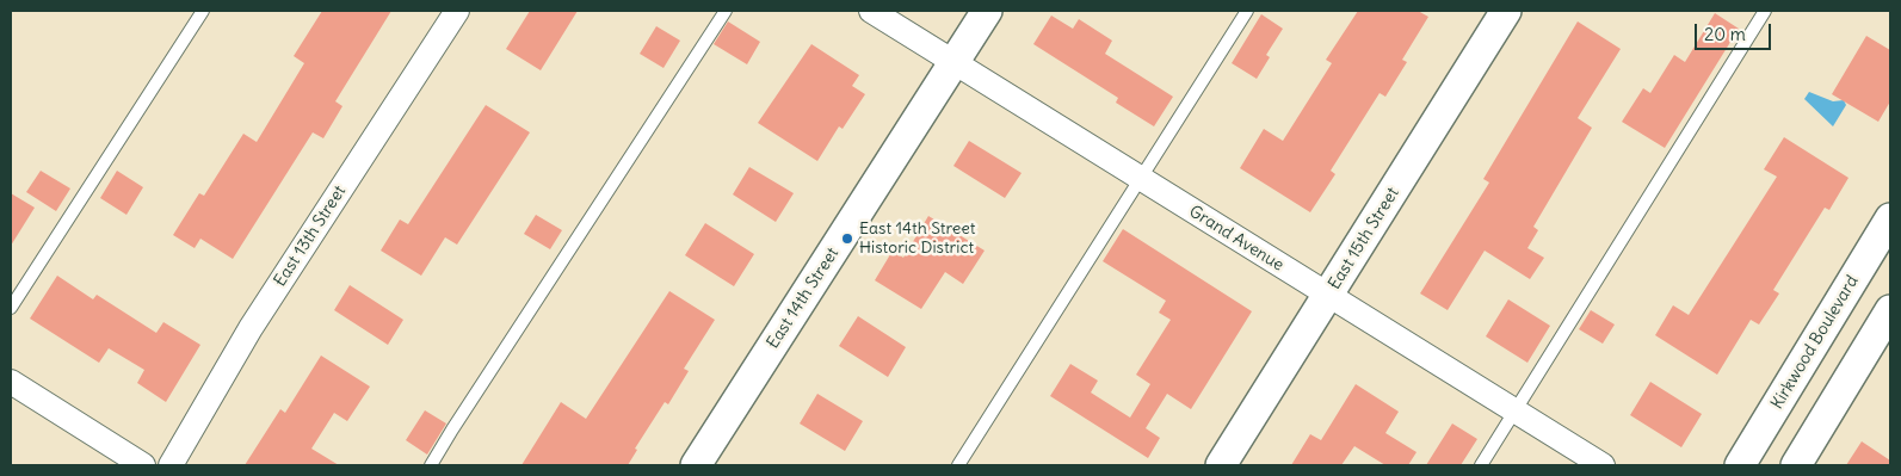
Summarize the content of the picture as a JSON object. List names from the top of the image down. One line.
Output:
{"streets":{"street":["East 13th Street","Grand Avenue","East 15th Street","East 14th Street","Kirkwood Boulevard"]},"crossings":[["Grand Avenue","East 15th Street"],["Grand Avenue","East 14th Street"]],"places":["East 14th Street Historic District"],"scale_bar":"20 m"}
